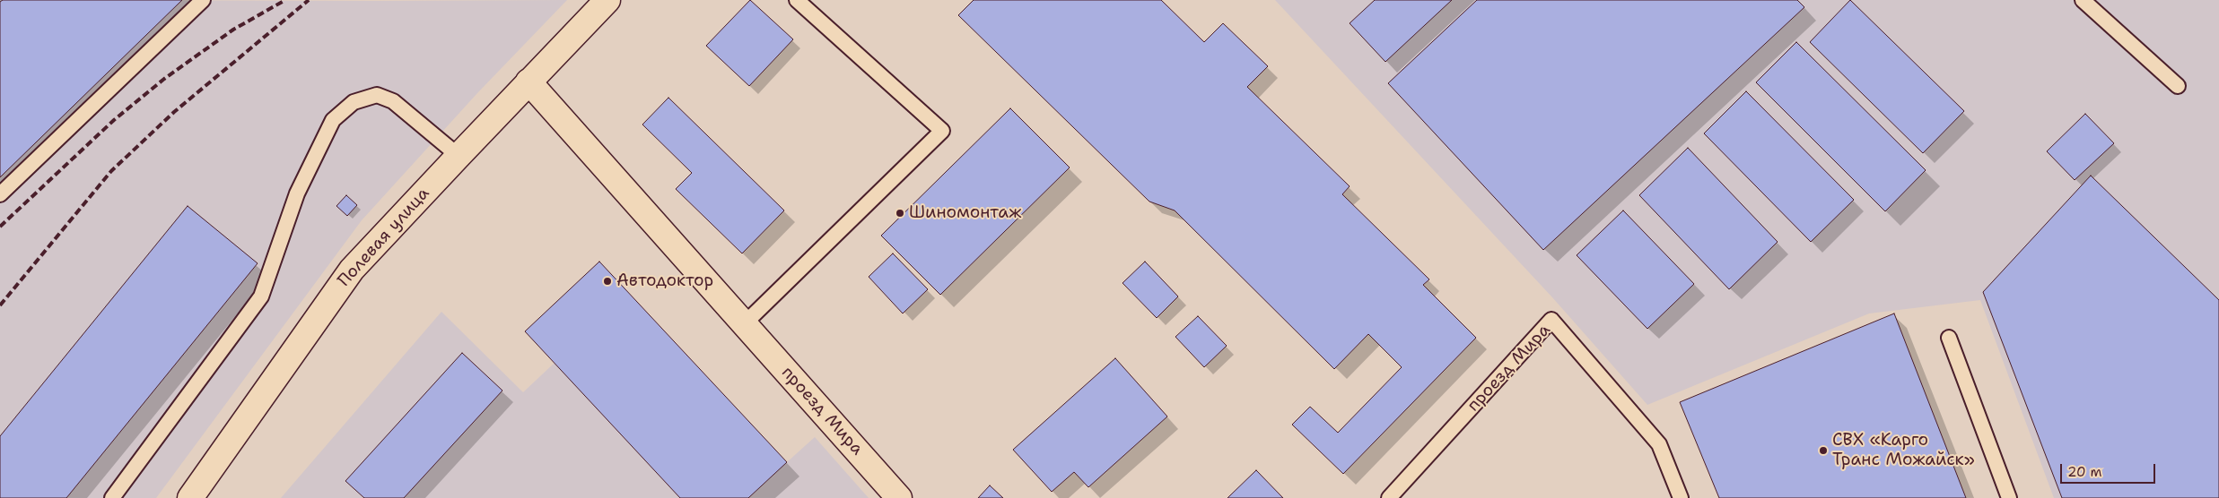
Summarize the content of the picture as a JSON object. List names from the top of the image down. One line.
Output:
{"streets":{"main road":["Полевая улица","проезд Мира"]},"crossings":[["Полевая улица","проезд Мира"]],"places":["Шиномонтаж","Автодоктор","СВХ «Карго Транс Можайск»"],"scale_bar":"20 m"}
